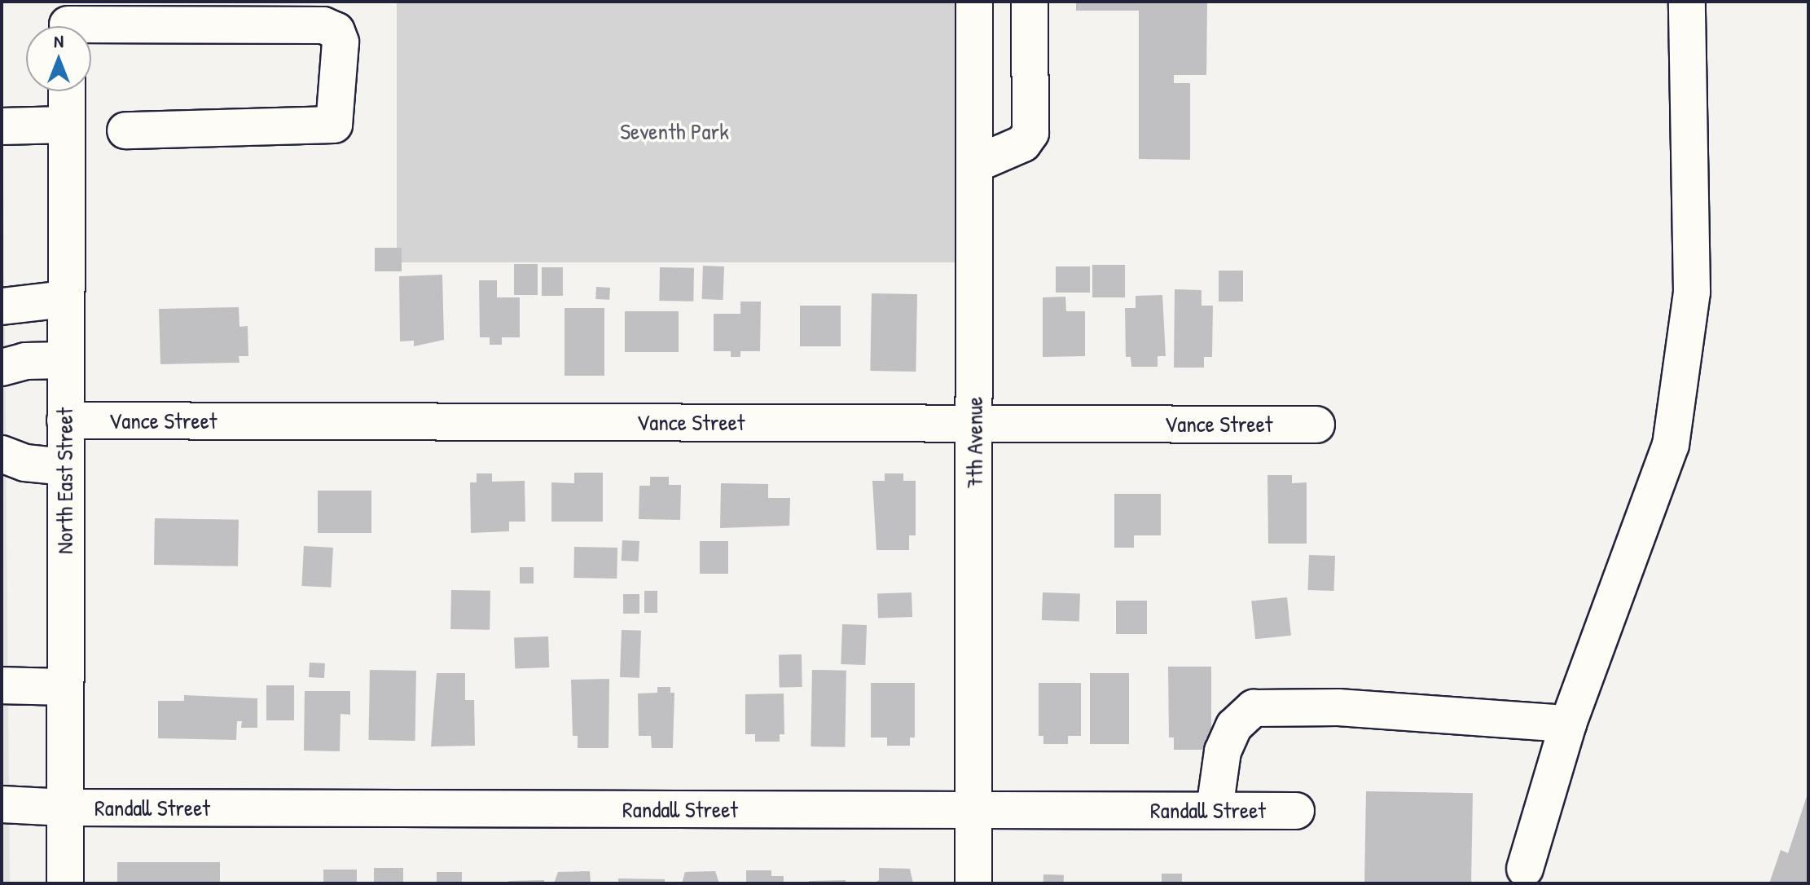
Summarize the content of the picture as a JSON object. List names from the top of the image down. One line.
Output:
{"streets":{"street":["Vance Street","7th Avenue","North East Street","Randall Street"]},"crossings":[["Vance Street","7th Avenue"],["Vance Street","North East Street"],["7th Avenue","Randall Street"],["North East Street","Randall Street"]],"parks":["Seventh Park"],"north":"top"}
